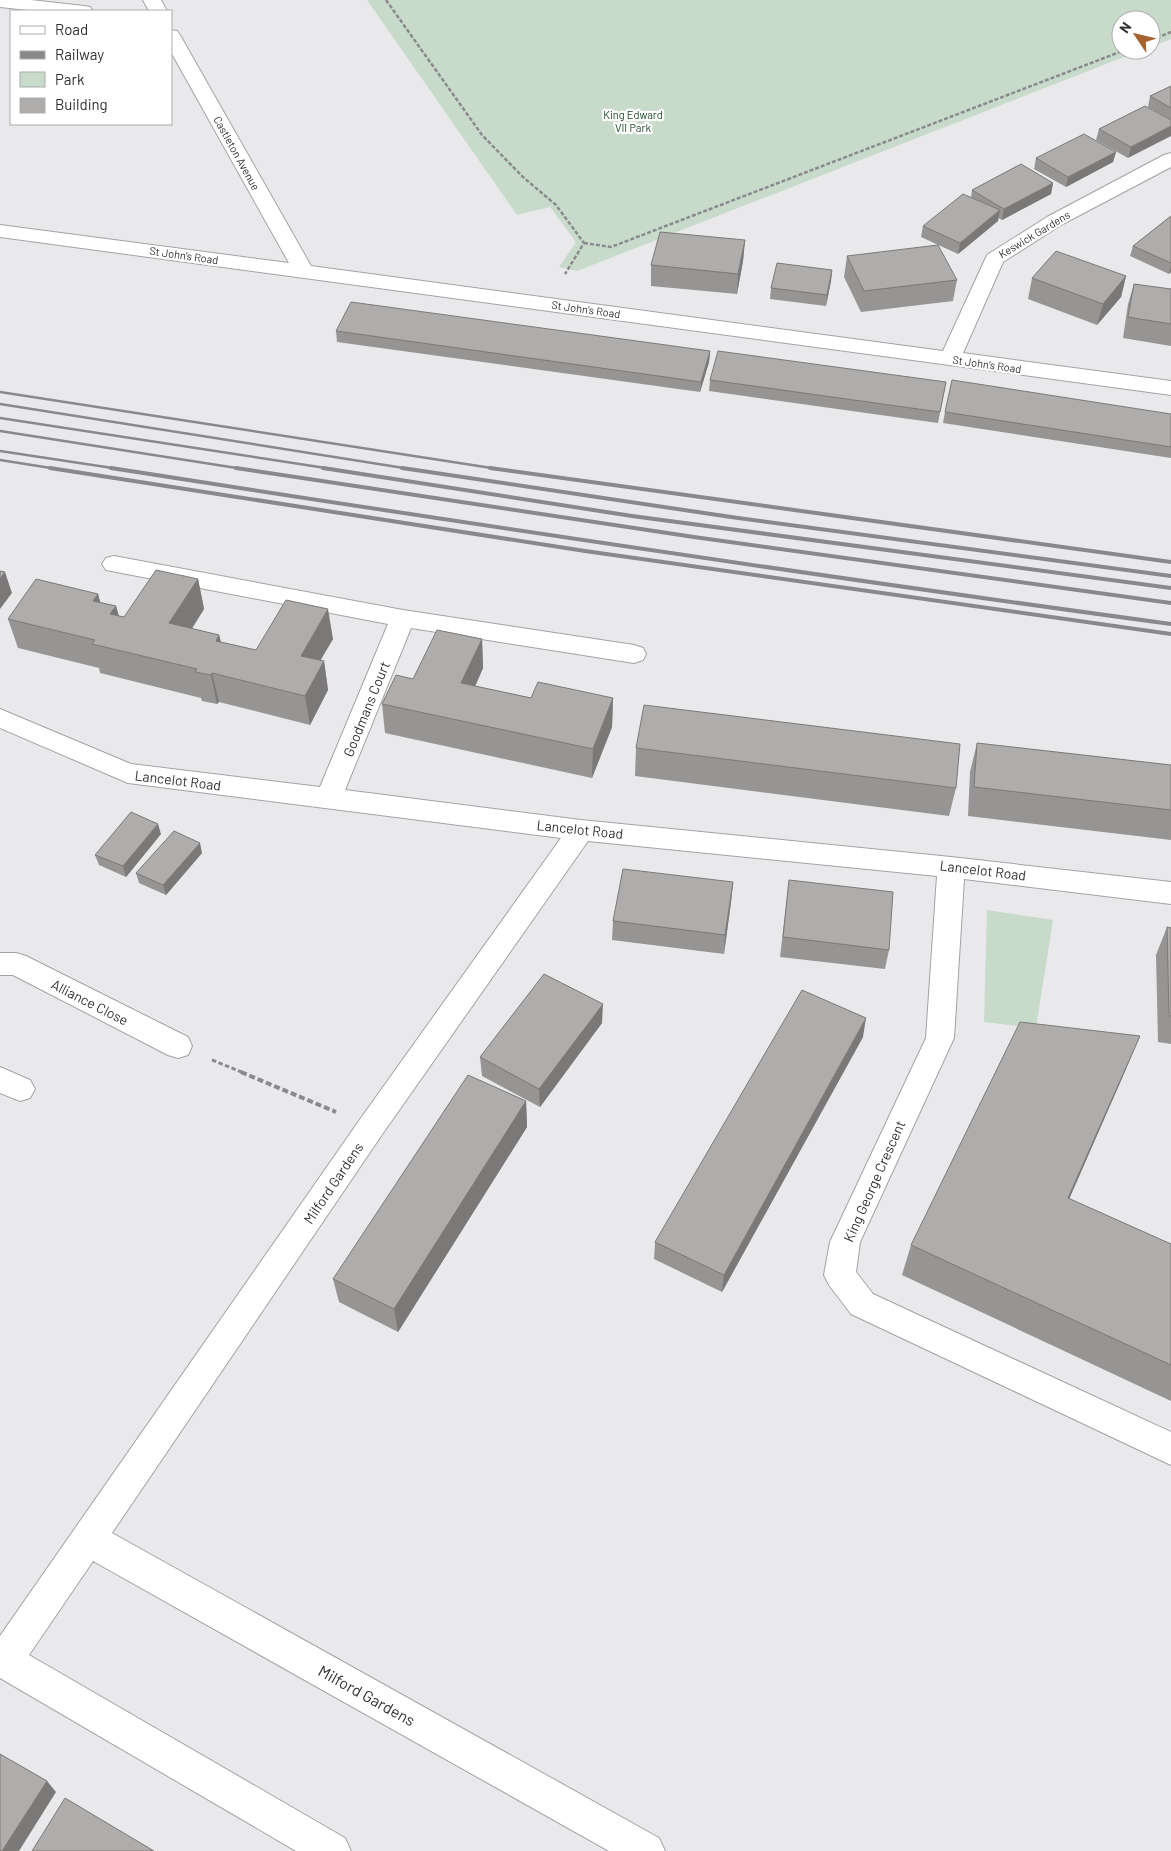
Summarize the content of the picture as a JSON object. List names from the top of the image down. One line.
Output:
{"streets":{"street":["Castleton Avenue","Keswick Gardens","St John's Road","Goodmans Court","Lancelot Road","Alliance Close","King George Crescent","Milford Gardens"]},"crossings":[["Castleton Avenue","St John's Road"],["Keswick Gardens","St John's Road"],["Goodmans Court","Lancelot Road"],["Lancelot Road","King George Crescent"],["Lancelot Road","Milford Gardens"]],"parks":["King Edward VII Park"],"legend":["Road","Railway","Park","Building"],"north":"top left"}
